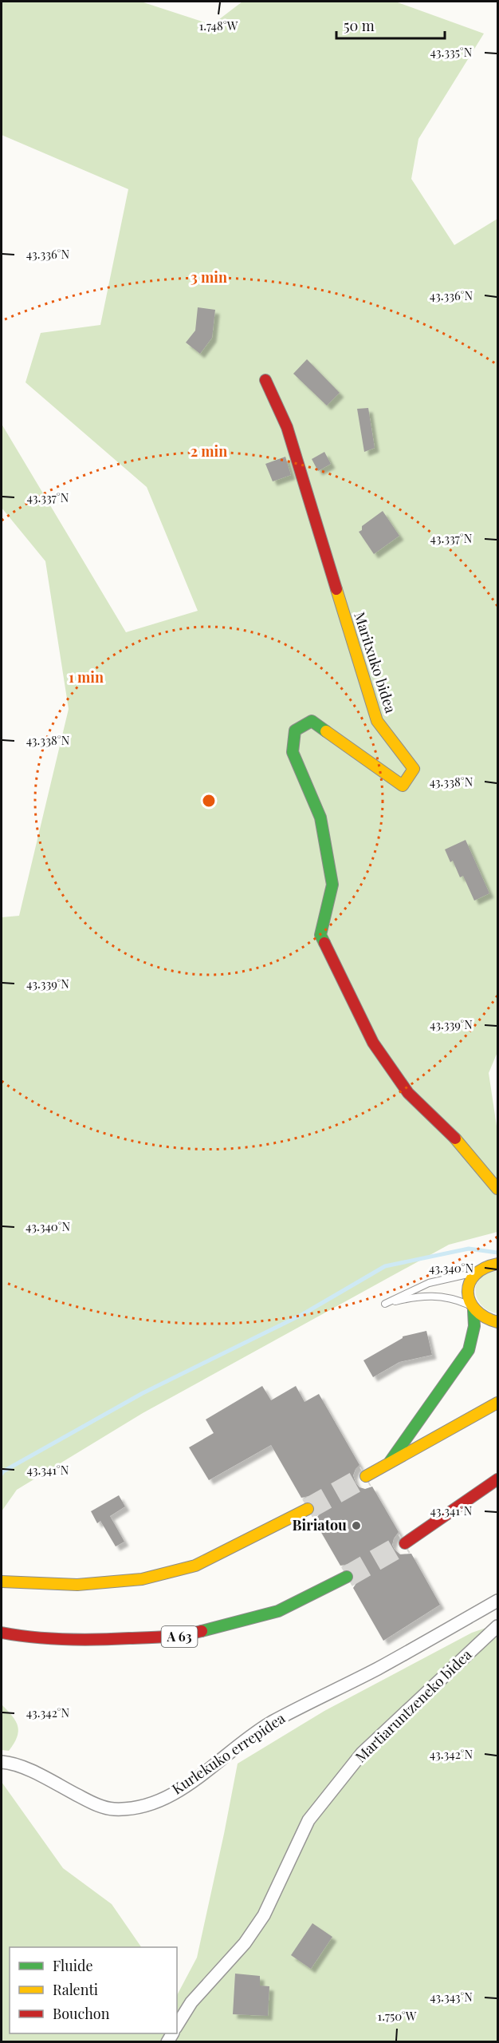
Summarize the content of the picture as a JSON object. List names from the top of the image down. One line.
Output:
{"streets":{"main road":["Maritxuko bidea","A 63"],"street":["Martiaruntzeneko bidea","Kurlekuko errepidea"]},"places":["Biriatou"],"legend":["Fluide","Ralenti","Bouchon"],"scale_bar":"50 m","coordinates":["1.748°W","43.335°N","43.336°N","43.337°N","43.338°N","43.339°N","43.340°N","43.341°N","43.342°N","43.343°N","1.750°W"],"rings":["3 min","2 min","1 min"]}
